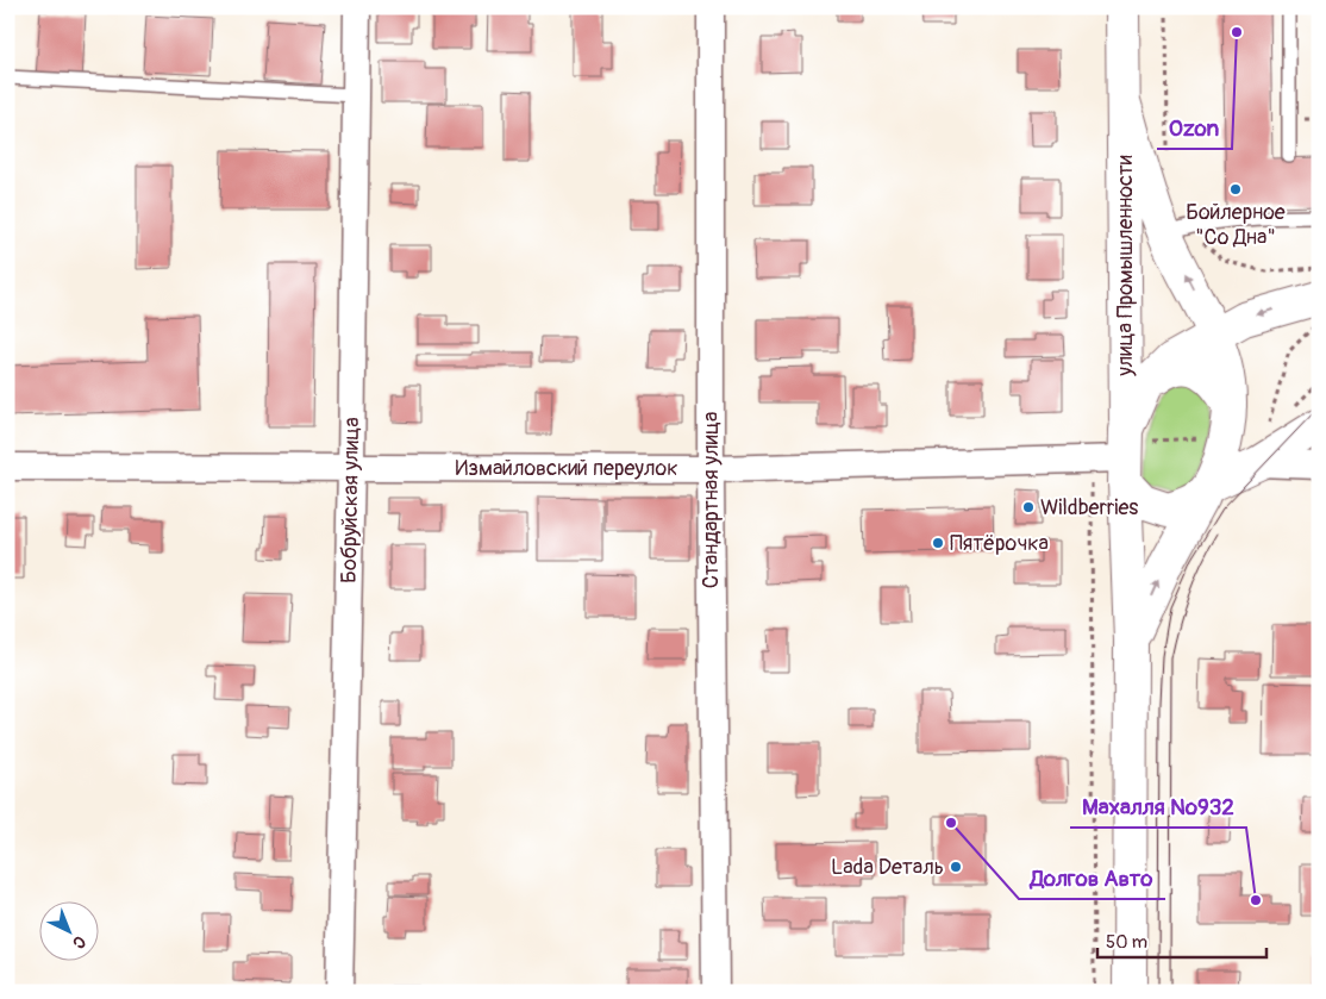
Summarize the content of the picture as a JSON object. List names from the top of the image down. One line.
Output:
{"streets":{"main road":["улица Промышленности"],"street":["Измайловский переулок","Бобруйская улица","Стандартная улица"]},"crossings":[["улица Промышленности","Измайловский переулок"],["Измайловский переулок","Бобруйская улица"],["Измайловский переулок","Стандартная улица"]],"places":["Ozon","Бойлерное \"Со Дна\"","Wildberries","Пятёрочка","Долгов Авто","Lada Dеталь","Махалля №932"],"scale_bar":"50 m","north":"bottom right"}
